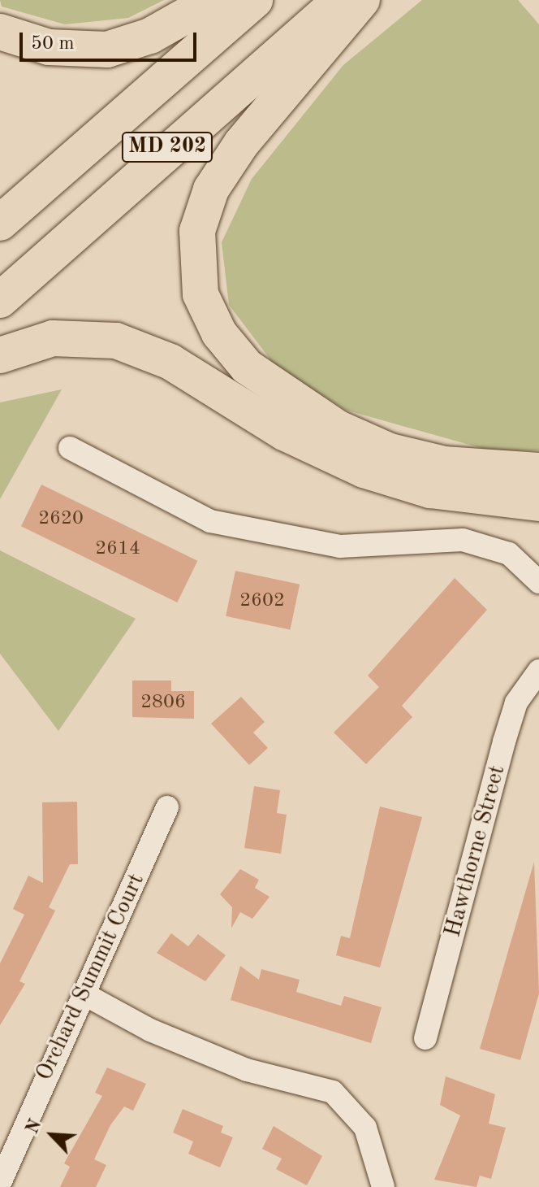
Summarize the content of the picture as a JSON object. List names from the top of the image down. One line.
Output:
{"streets":{"main road":["MD 202"],"street":["Hawthorne Street","Orchard Summit Court"]},"house_numbers":["2620","2614","2602","2806"],"scale_bar":"50 m","north":"top left"}
